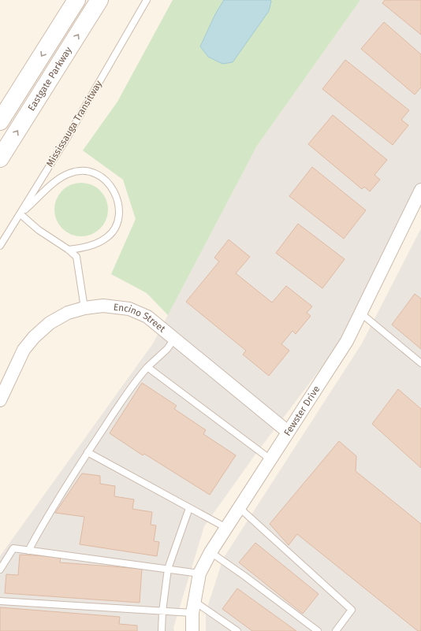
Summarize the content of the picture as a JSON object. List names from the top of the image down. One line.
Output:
{"streets":{"main road":["Eastgate Parkway"],"street":["Encino Street","Fewster Drive"],"lane":["Mississauga Transitway"]},"crossings":[["Encino Street","Fewster Drive"]]}
